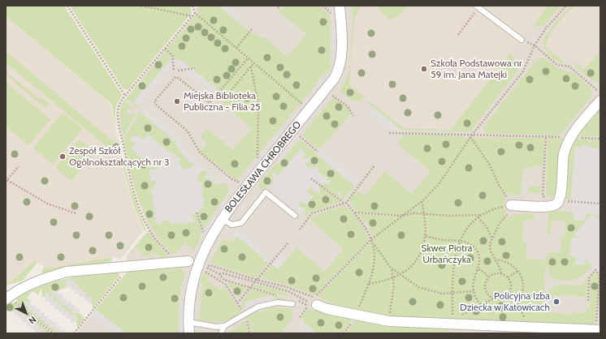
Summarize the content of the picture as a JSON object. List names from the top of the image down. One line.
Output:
{"streets":{"street":["BOLESŁAWA CHROBREGO"]},"parks":["Skwer Piotra Urbańczyka"],"places":["Szkoła Podstawowa nr 59 im. Jana Matejki","Miejska Biblioteka Publiczna - Filia 25","Zespół Szkół Ogólnokształcących nr 3","Policyjna Izba Dziecka w Katowicach"],"north":"bottom right"}
